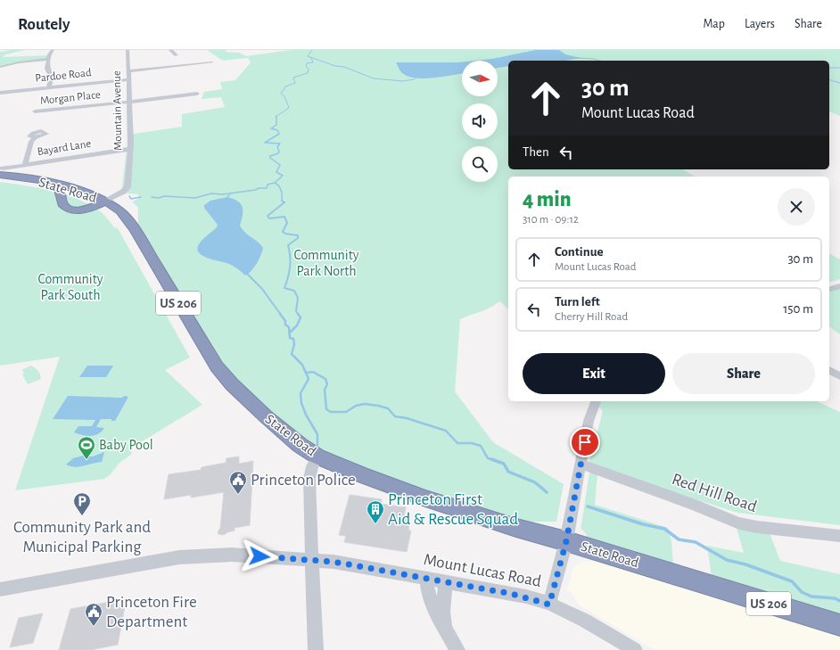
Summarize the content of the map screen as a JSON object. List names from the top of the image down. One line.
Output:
{"streets":{"highway":["State Road","US 206"],"street":["Pardoe Road","Morgan Place","Mountain Avenue","Bayard Lane","Red Hill Road","Mount Lucas Road"]},"crossings":[["Pardoe Road","Mountain Avenue"],["Morgan Place","Mountain Avenue"],["Mountain Avenue","Bayard Lane"],["Mountain Avenue","State Road"],["Bayard Lane","State Road"]],"parks":["Community Park North","Community Park South"],"places":{"sports":["Baby Pool"],"public building":["Princeton Police","Princeton Fire Department"],"parking":["Community Park and Municipal Parking"],"building":["Princeton First Aid & Rescue Squad"]},"north":"right","page":{"header":"Routely","nav":["Map","Layers","Share"],"turn":["30 m","Mount Lucas Road"],"then":"Then","heading":["4 min","310 m · 09:12"],"list":[{"name":"Continue","note":"Mount Lucas Road","value":"30 m"},{"name":"Turn left","note":"Cherry Hill Road","value":"150 m"}],"buttons":["Exit","Share"]}}
